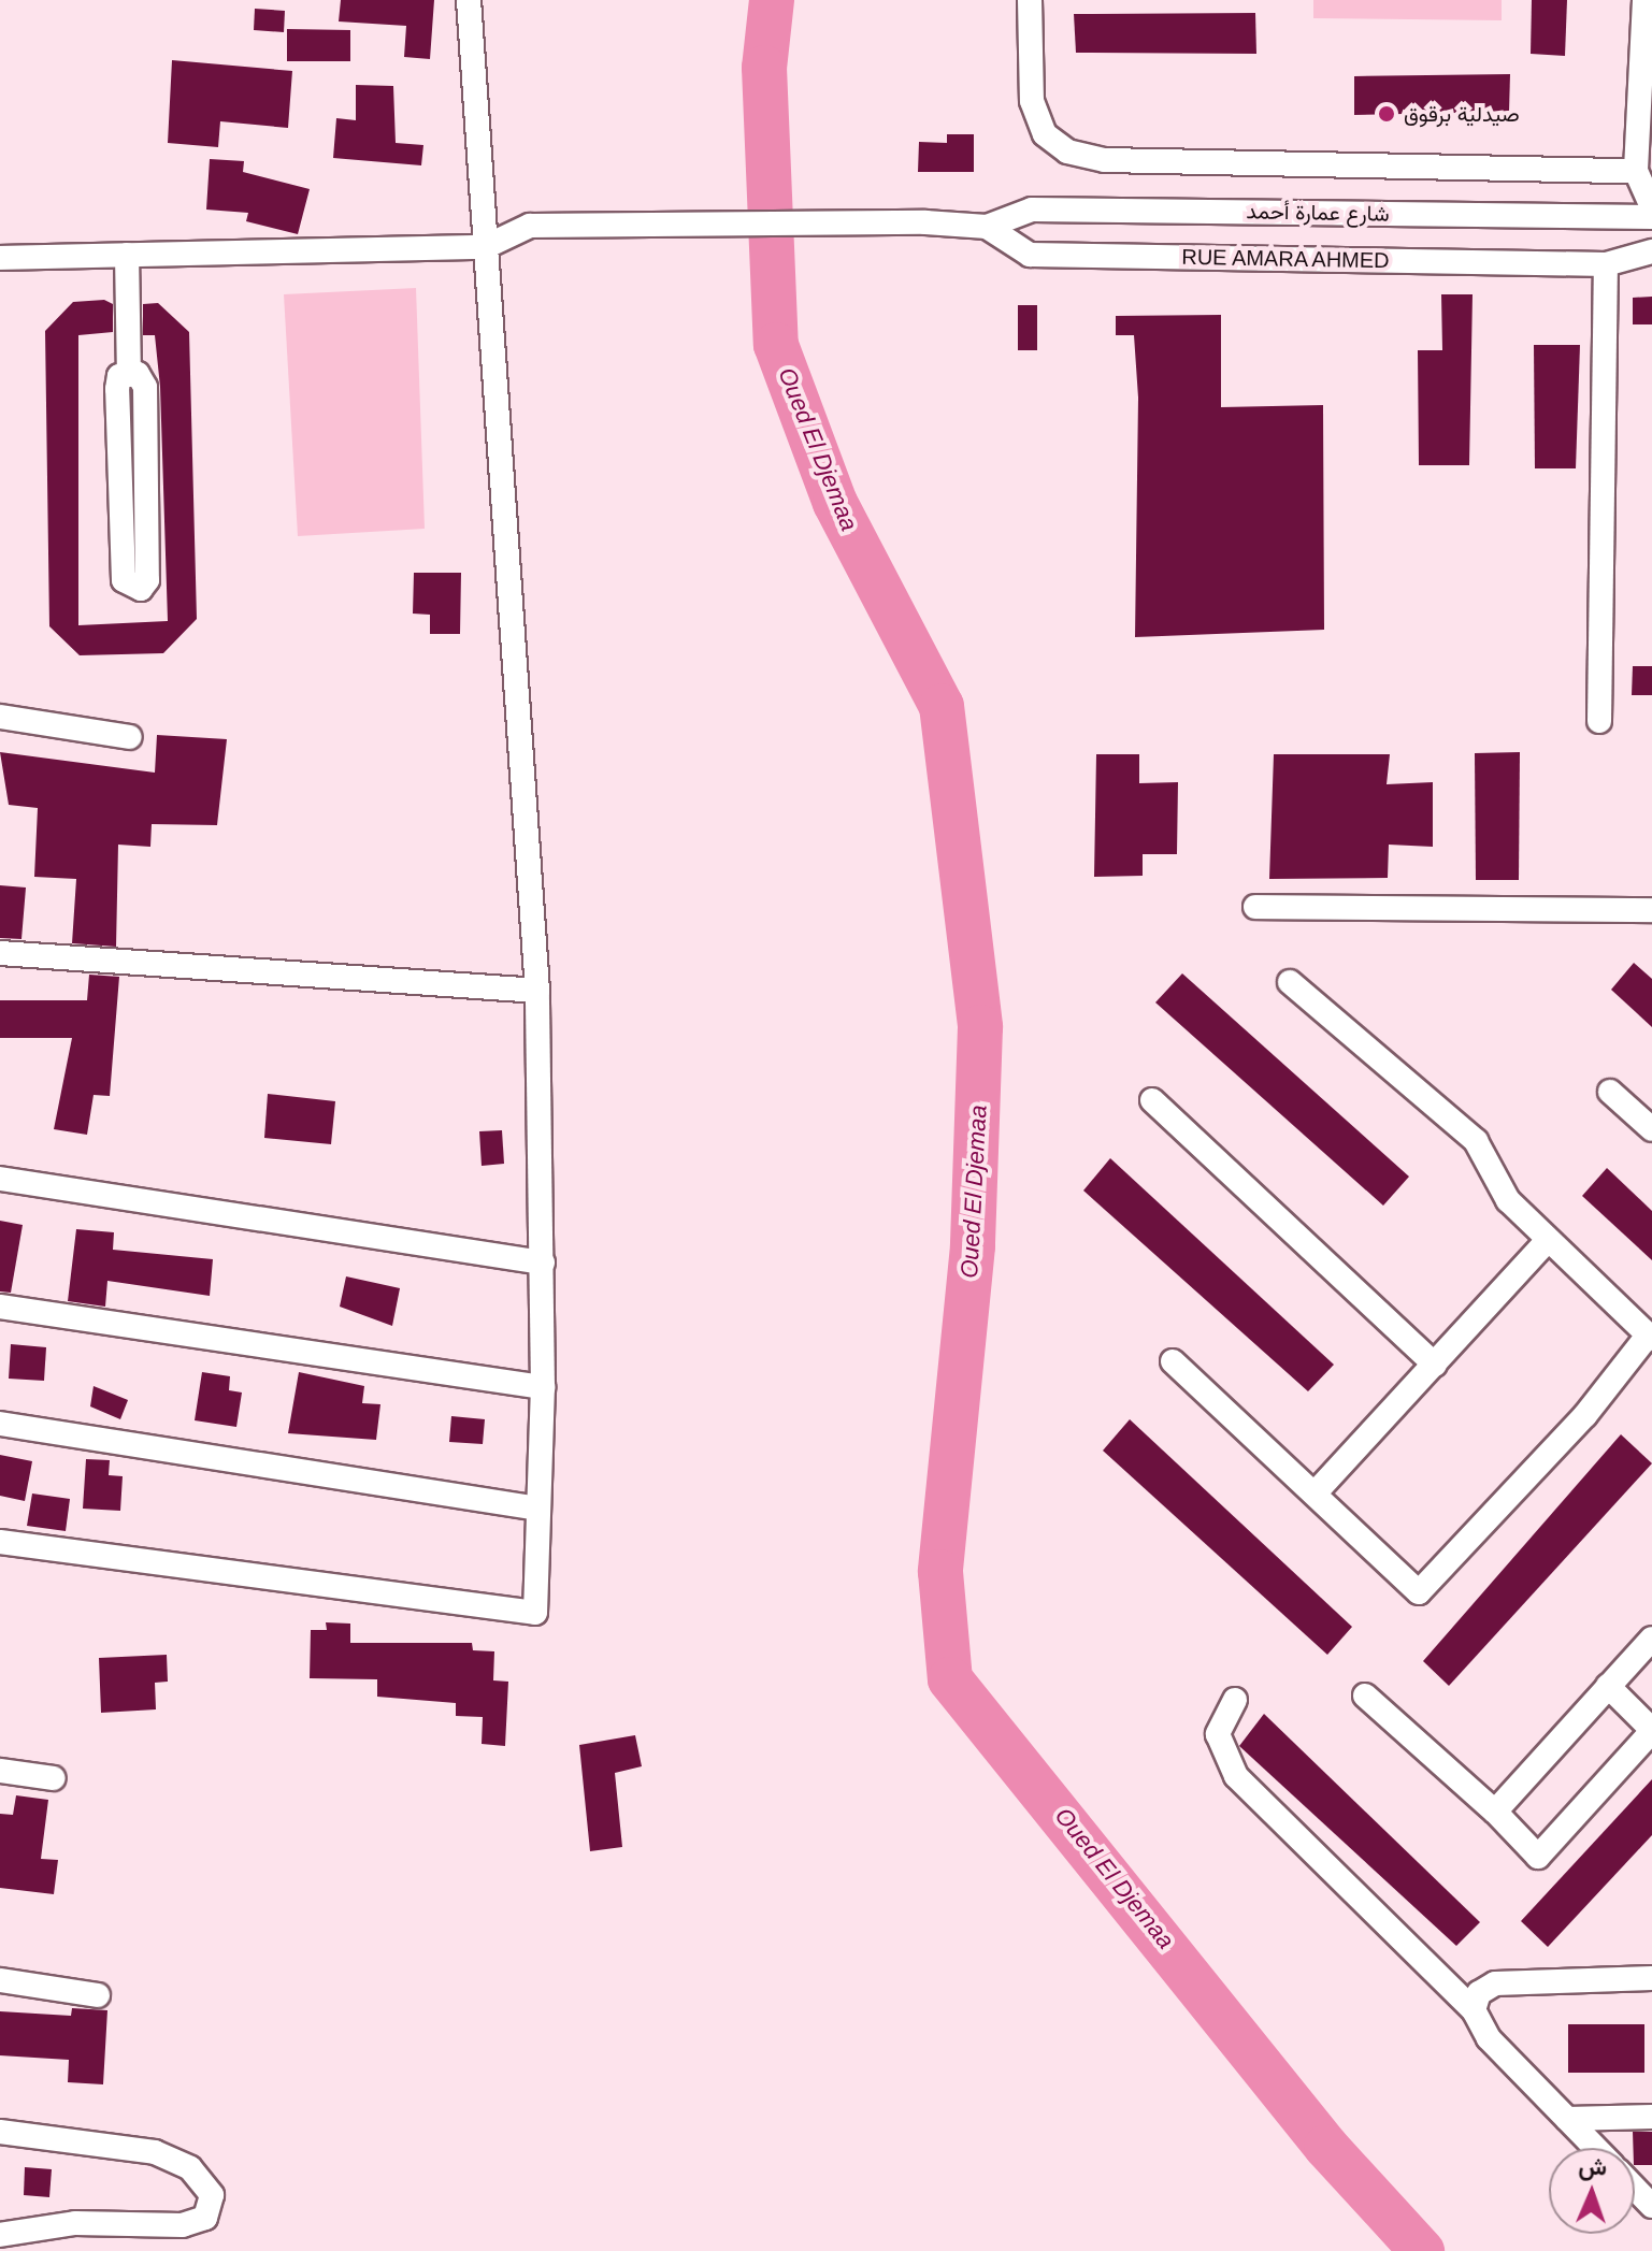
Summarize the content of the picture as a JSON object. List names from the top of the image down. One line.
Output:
{"streets":{"street":["شارع عمارة أحمد","RUE AMARA AHMED"]},"crossings":[["شارع عمارة أحمد","RUE AMARA AHMED"]],"water":["Oued El Djemaa"],"places":["صيدلية برقوق"],"north":"top"}
